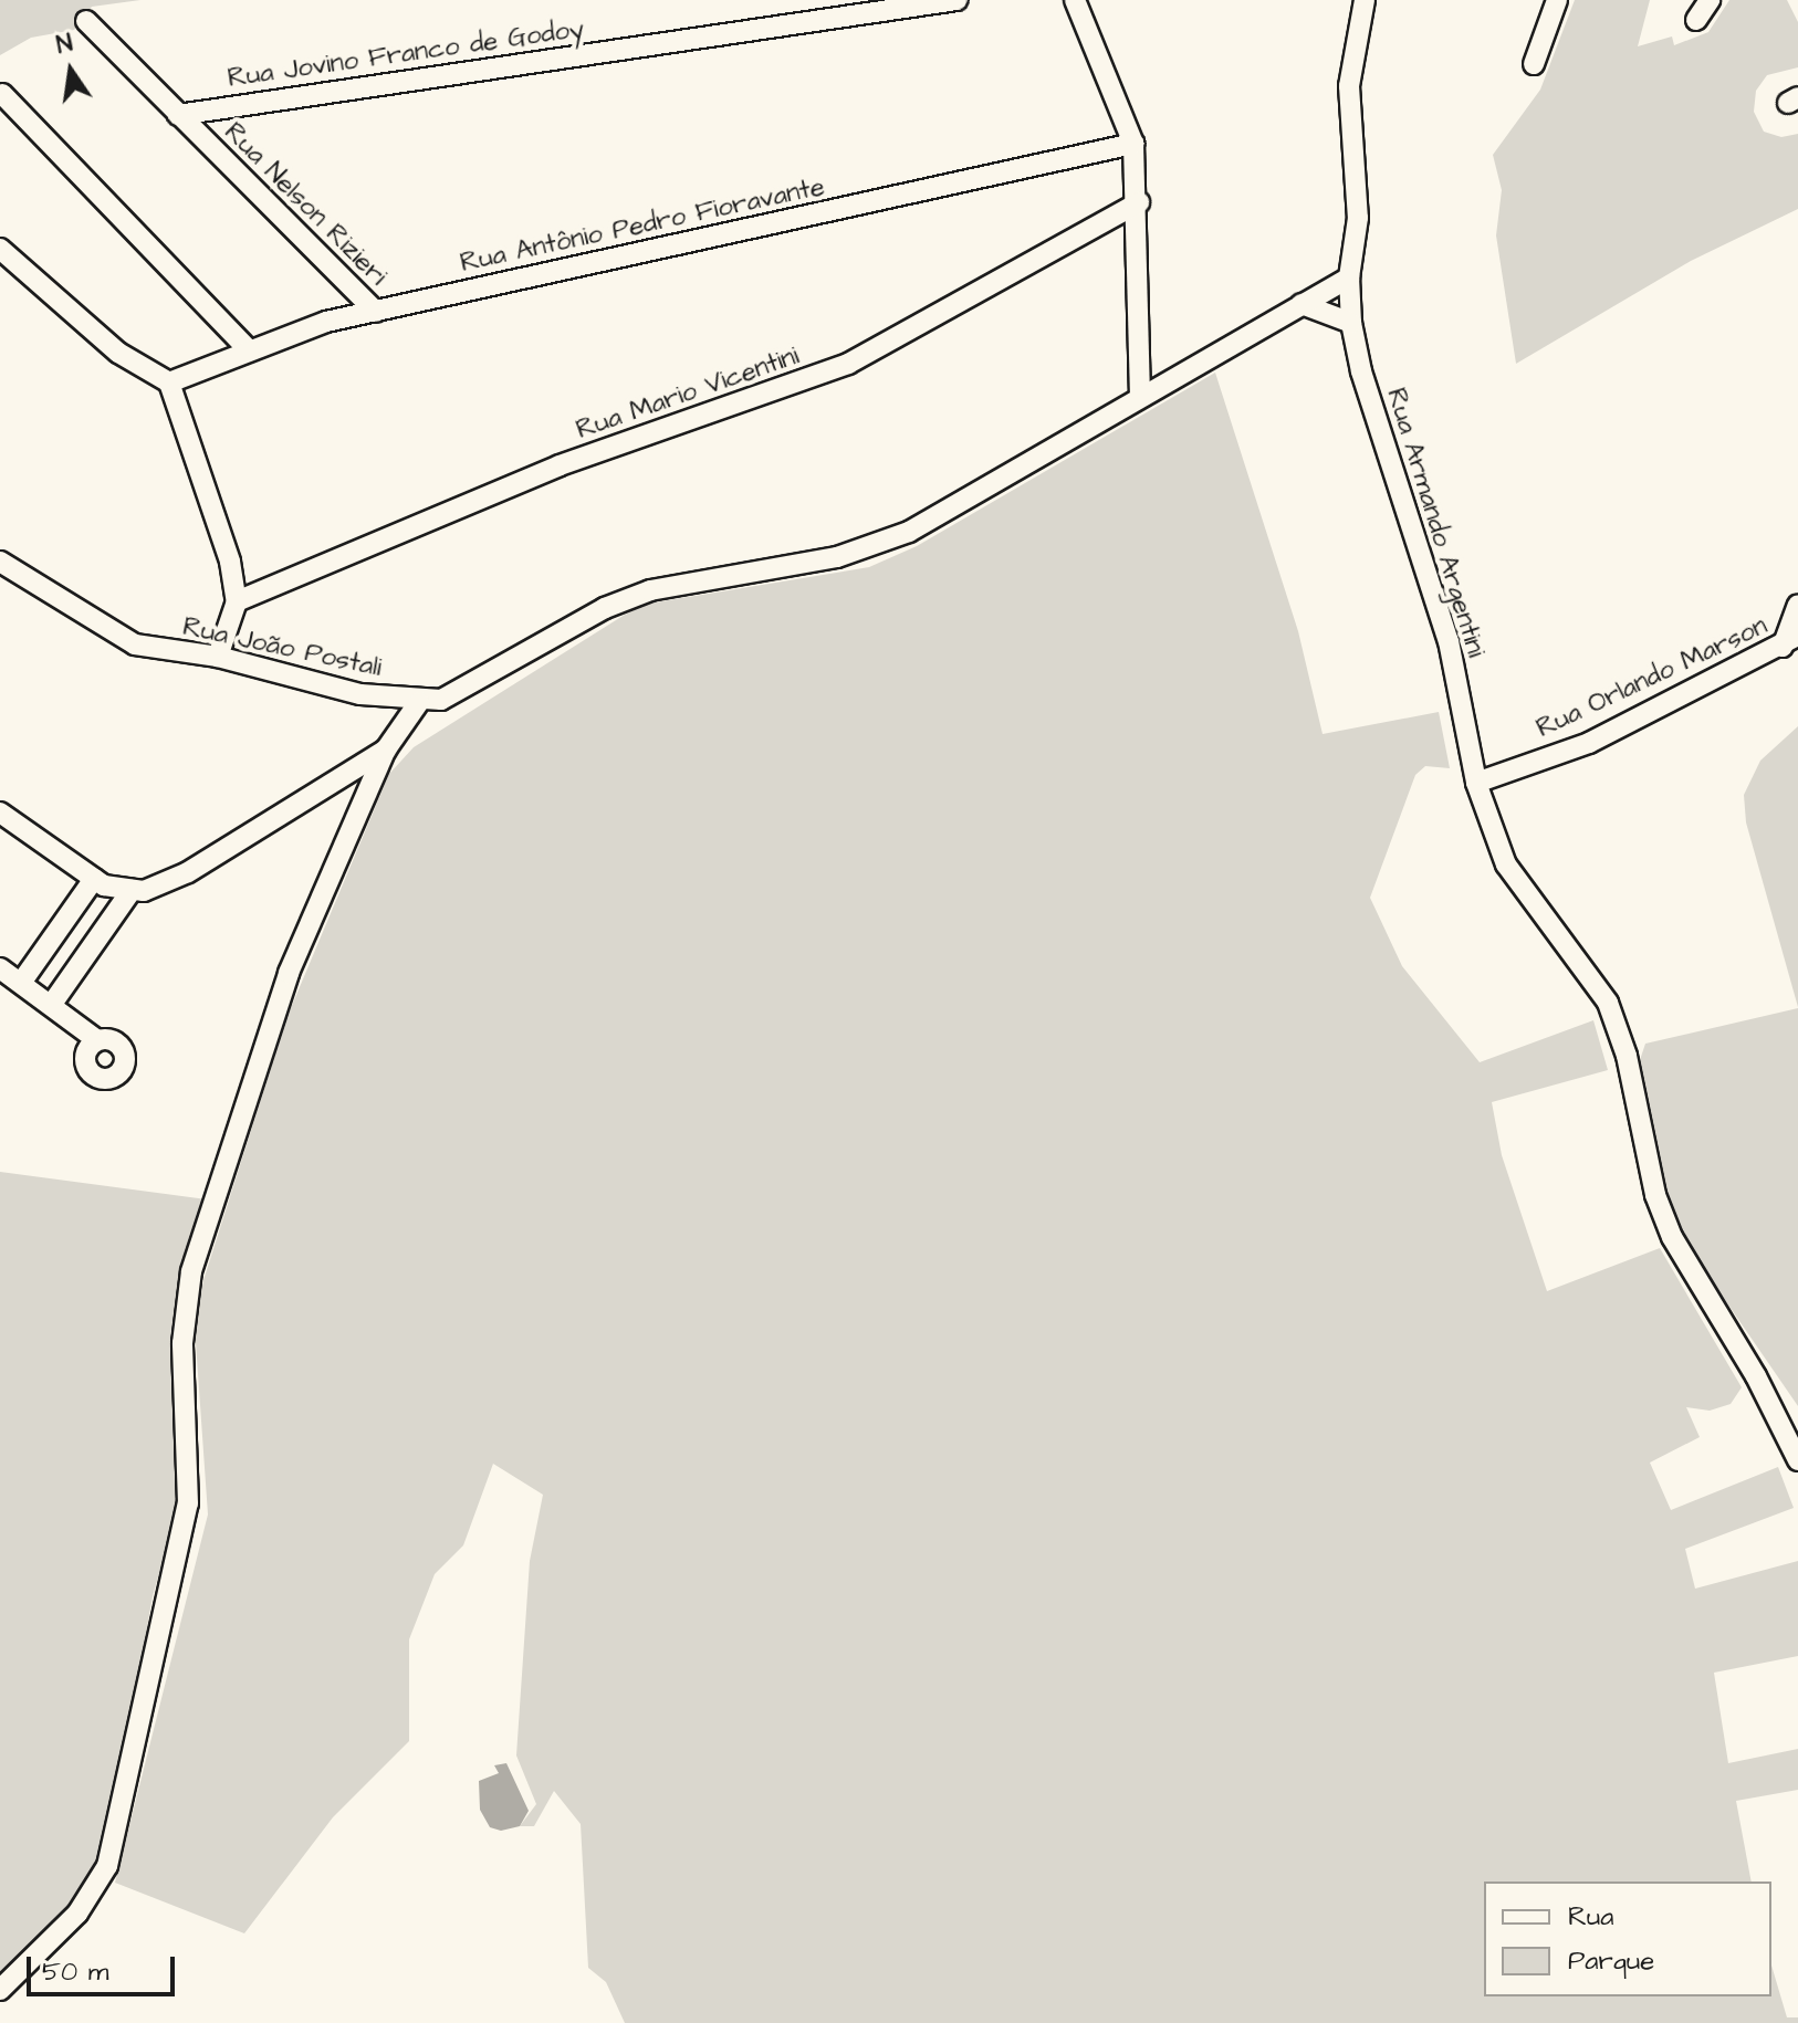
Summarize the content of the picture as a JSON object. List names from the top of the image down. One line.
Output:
{"streets":{"street":["Rua Jovino Franco de Godoy","Rua Nelson Rizieri","Rua Antônio Pedro Fioravante","Rua Mario Vicentini","Rua Armando Argentini","Rua João Postali","Rua Orlando Marson"]},"crossings":[["Rua Jovino Franco de Godoy","Rua Nelson Rizieri"],["Rua Nelson Rizieri","Rua Antônio Pedro Fioravante"],["Rua Armando Argentini","Rua Orlando Marson"]],"legend":["Rua","Parque"],"scale_bar":"50 m","north":"top"}
